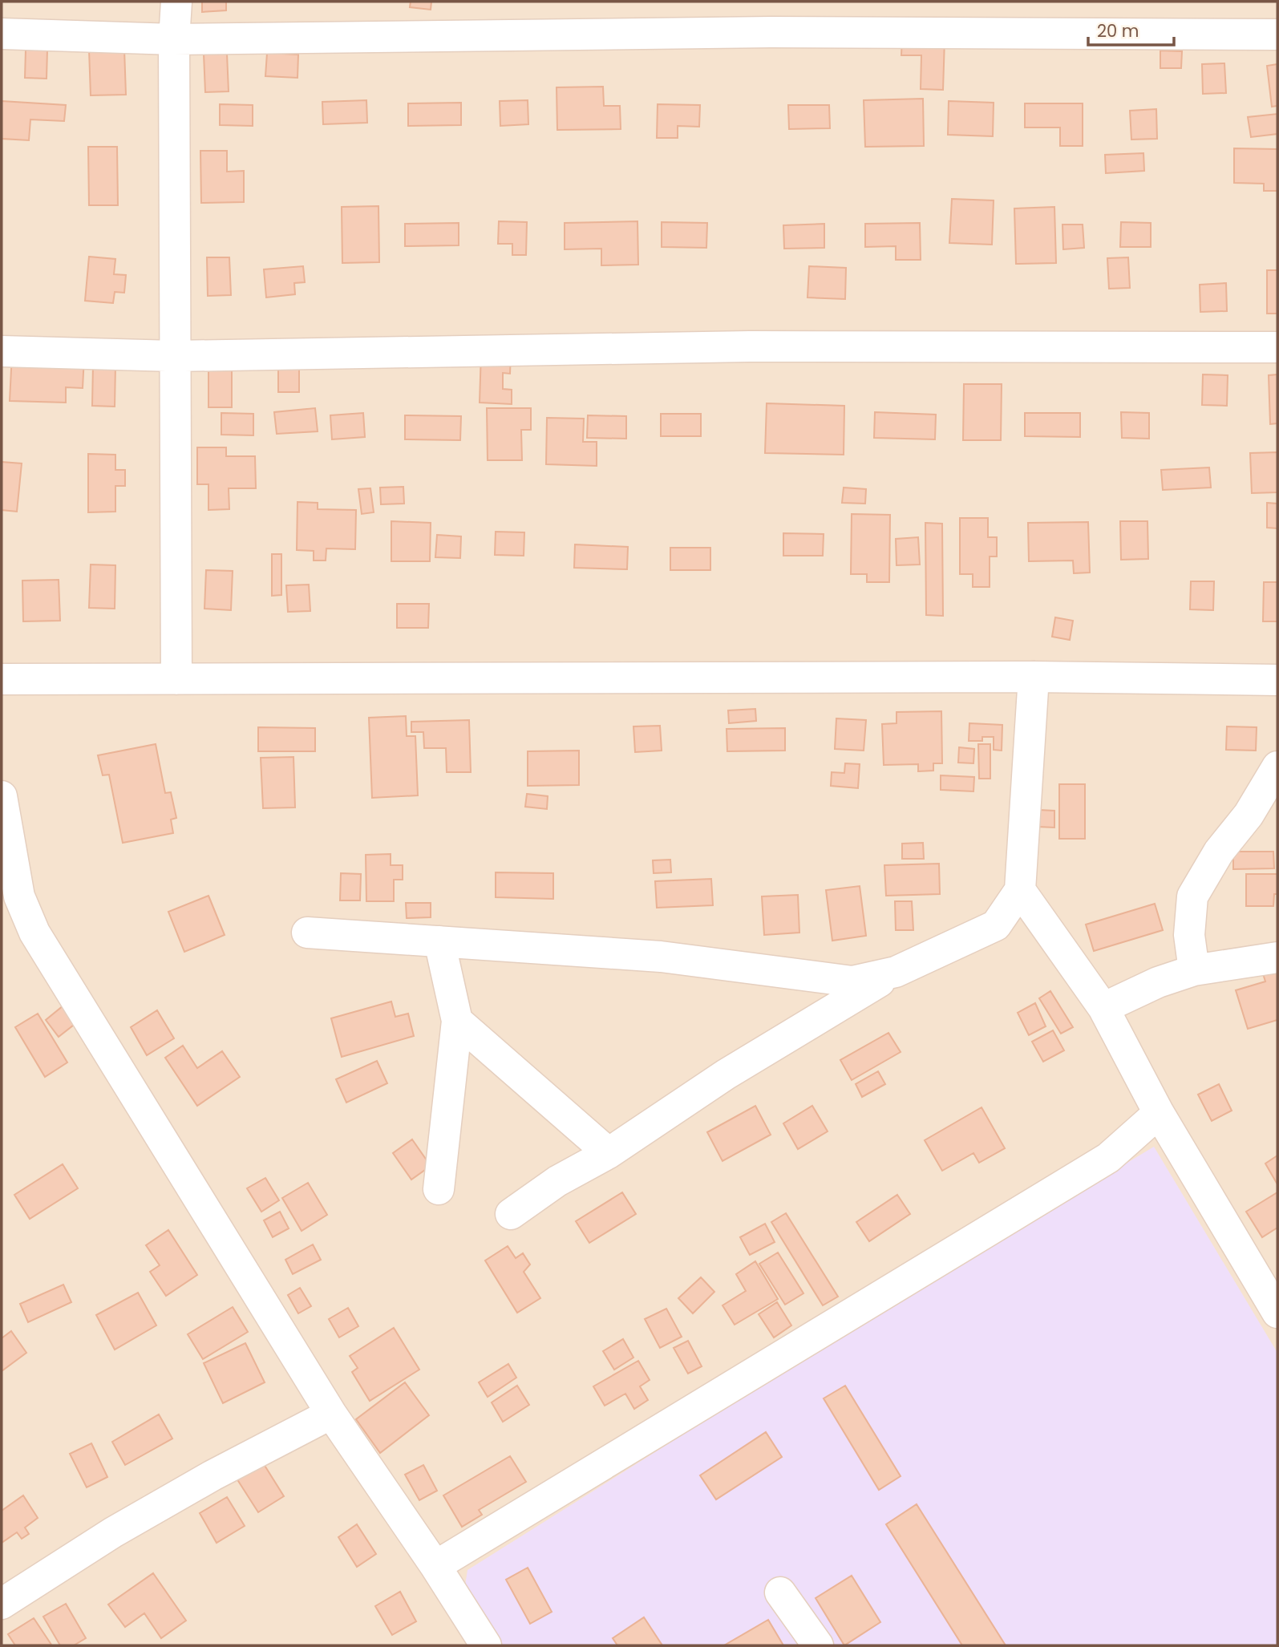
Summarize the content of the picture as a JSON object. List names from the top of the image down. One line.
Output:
{"scale_bar":"20 m"}
